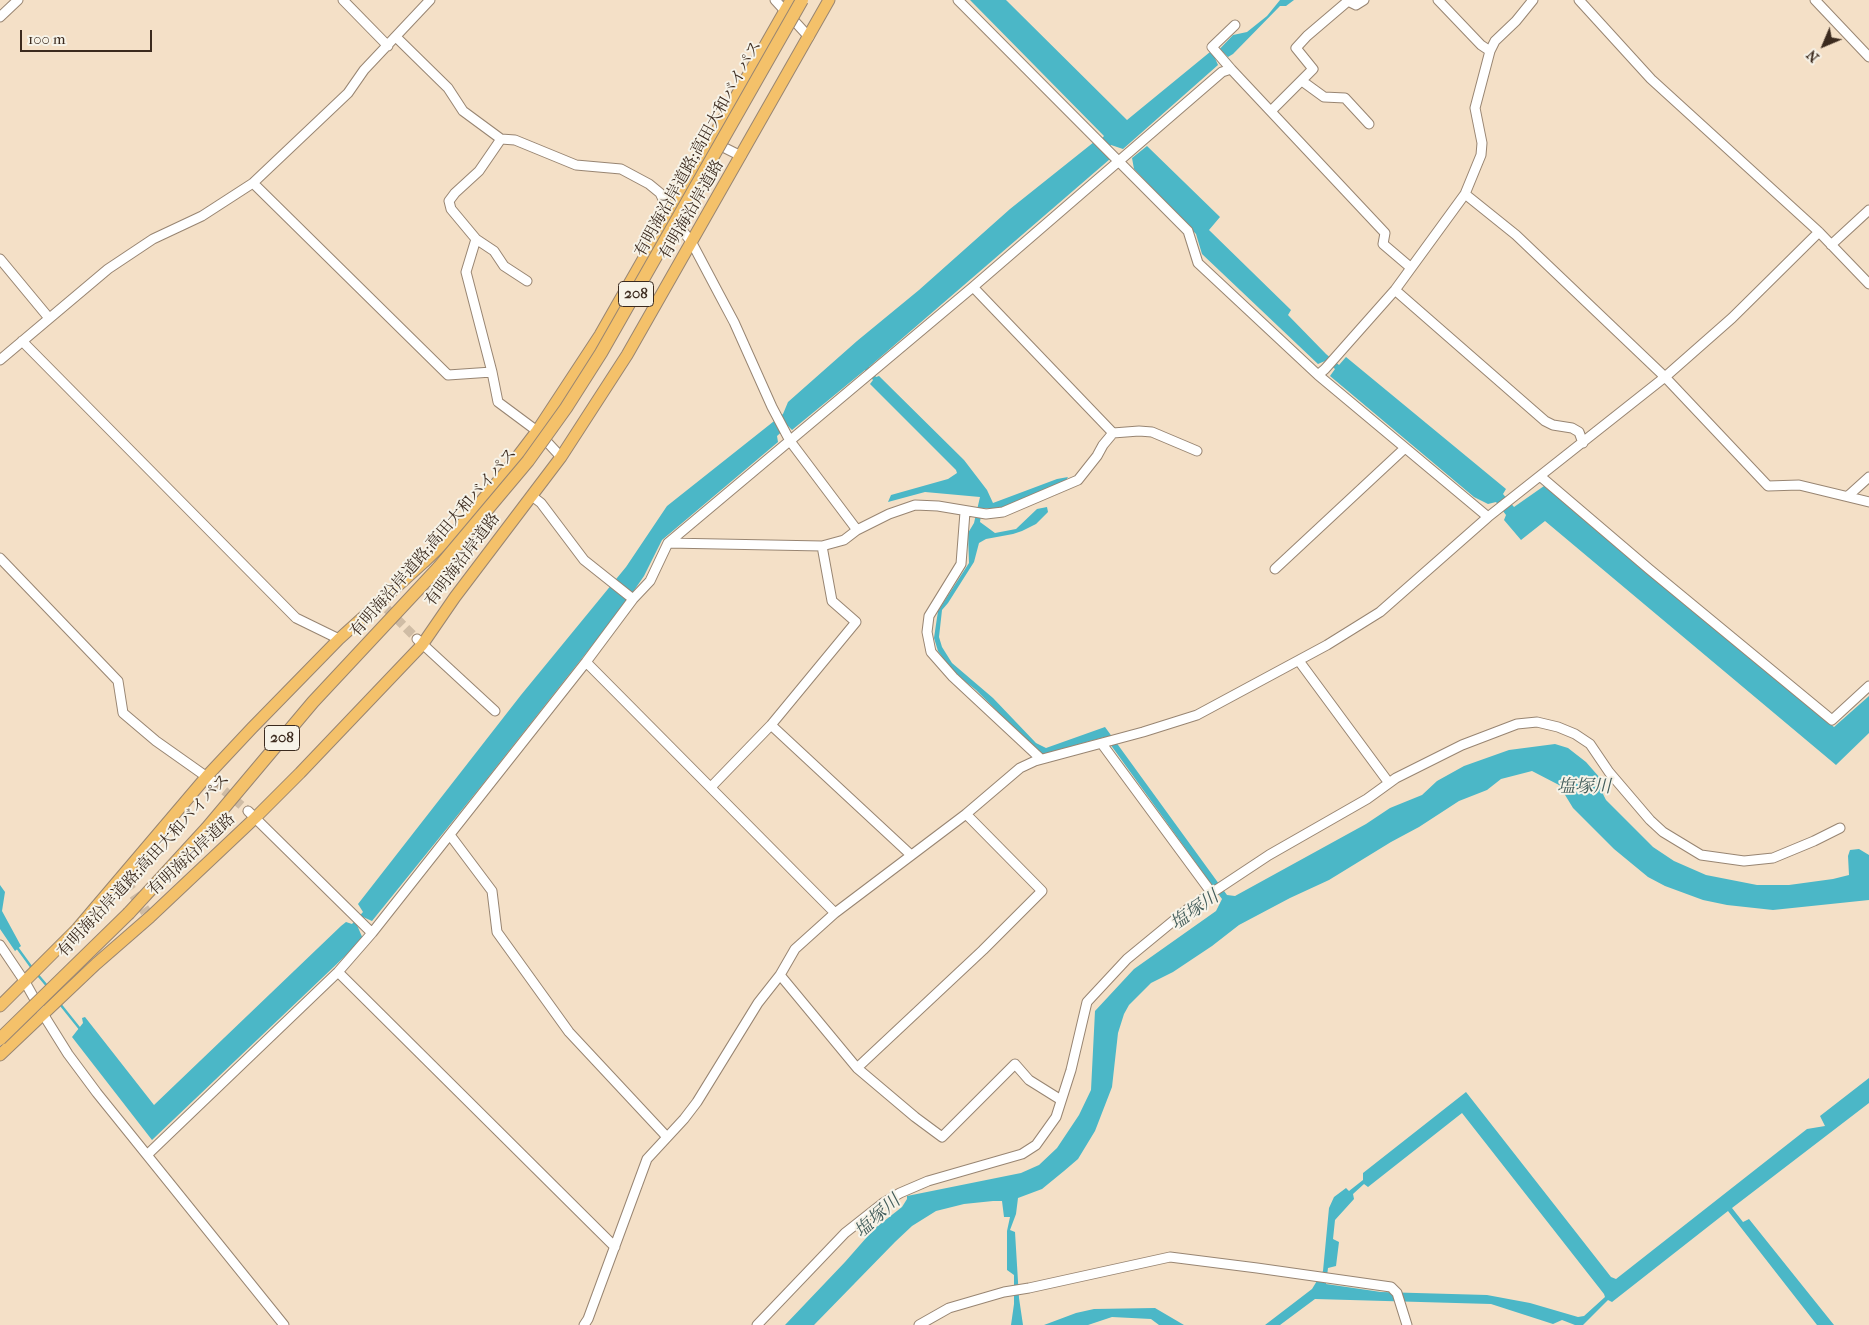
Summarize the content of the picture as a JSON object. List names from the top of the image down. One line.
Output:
{"streets":{"highway":["有明海沿岸道路;高田大和バイパス","208"],"main road":["有明海沿岸道路"]},"crossings":[["有明海沿岸道路;高田大和バイパス","有明海沿岸道路"]],"water":["塩塚川"],"scale_bar":"100 m","north":"bottom left"}
